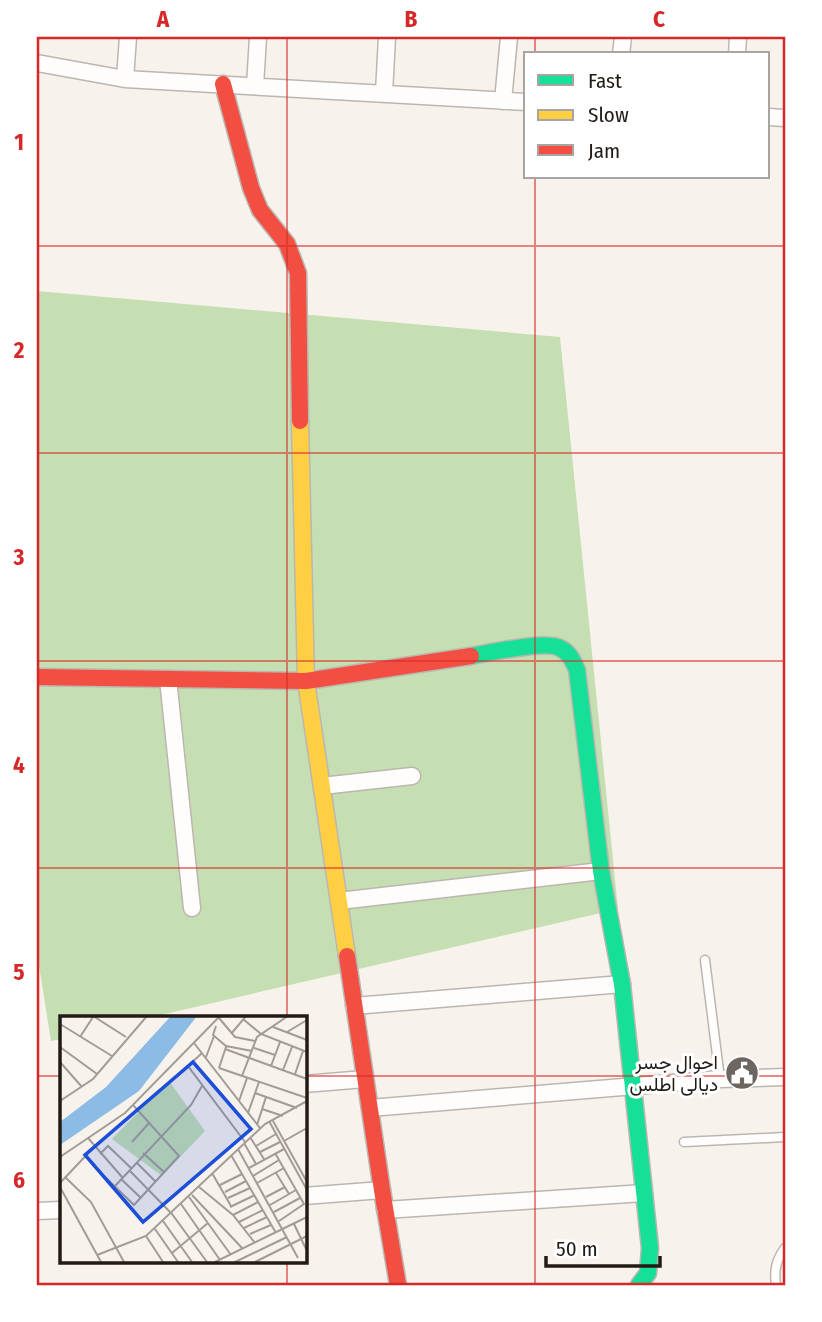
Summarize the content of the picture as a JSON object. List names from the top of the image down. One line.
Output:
{"places":{"public building":["احوال جسر ديالى اطلس"]},"legend":["Fast","Slow","Jam"],"scale_bar":"50 m","grid":{"columns":["A","B","C"],"rows":["1","2","3","4","5","6"]}}
